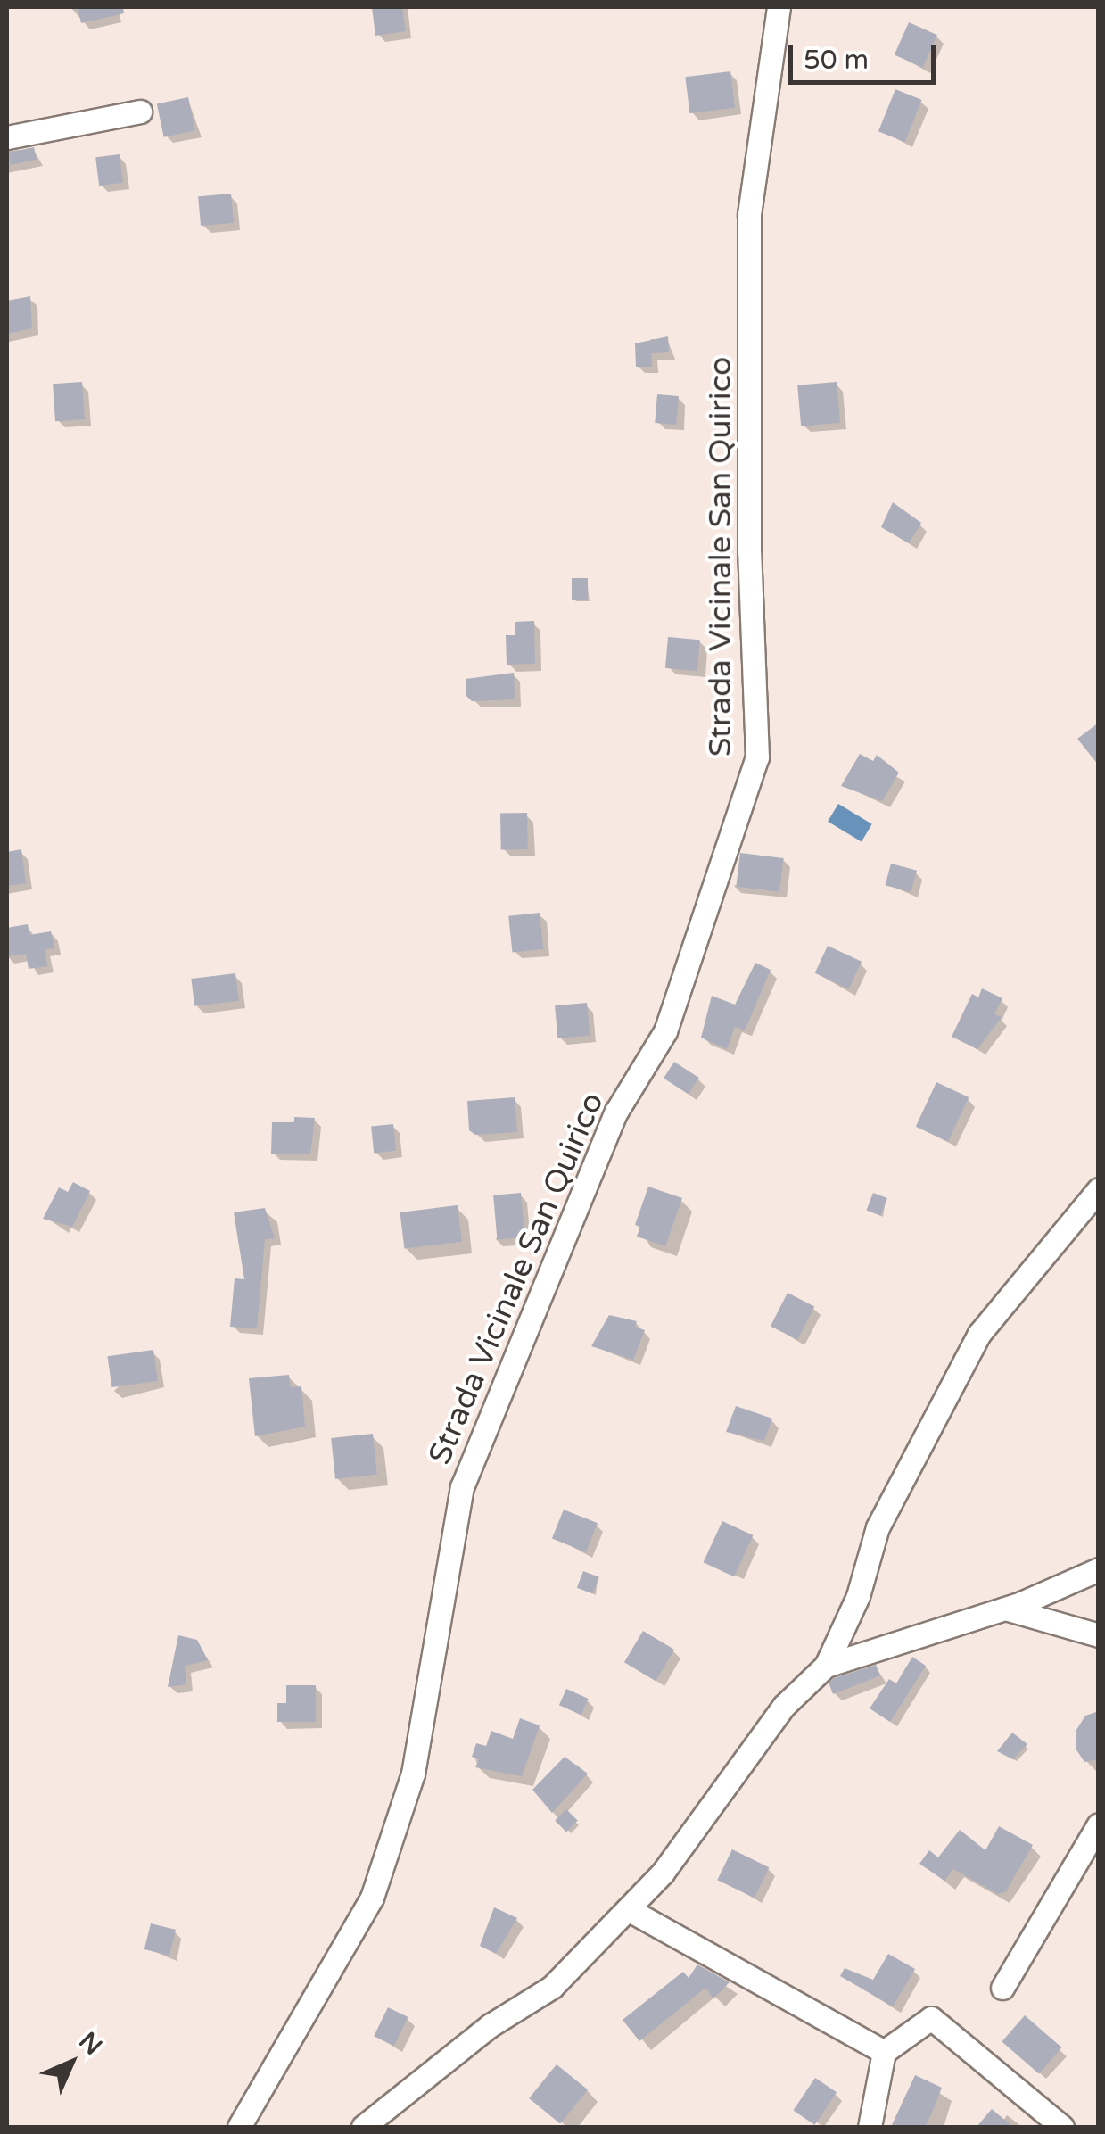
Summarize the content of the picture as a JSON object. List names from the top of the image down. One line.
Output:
{"streets":{"street":["Strada Vicinale San Quirico"]},"scale_bar":"50 m","north":"top right"}
